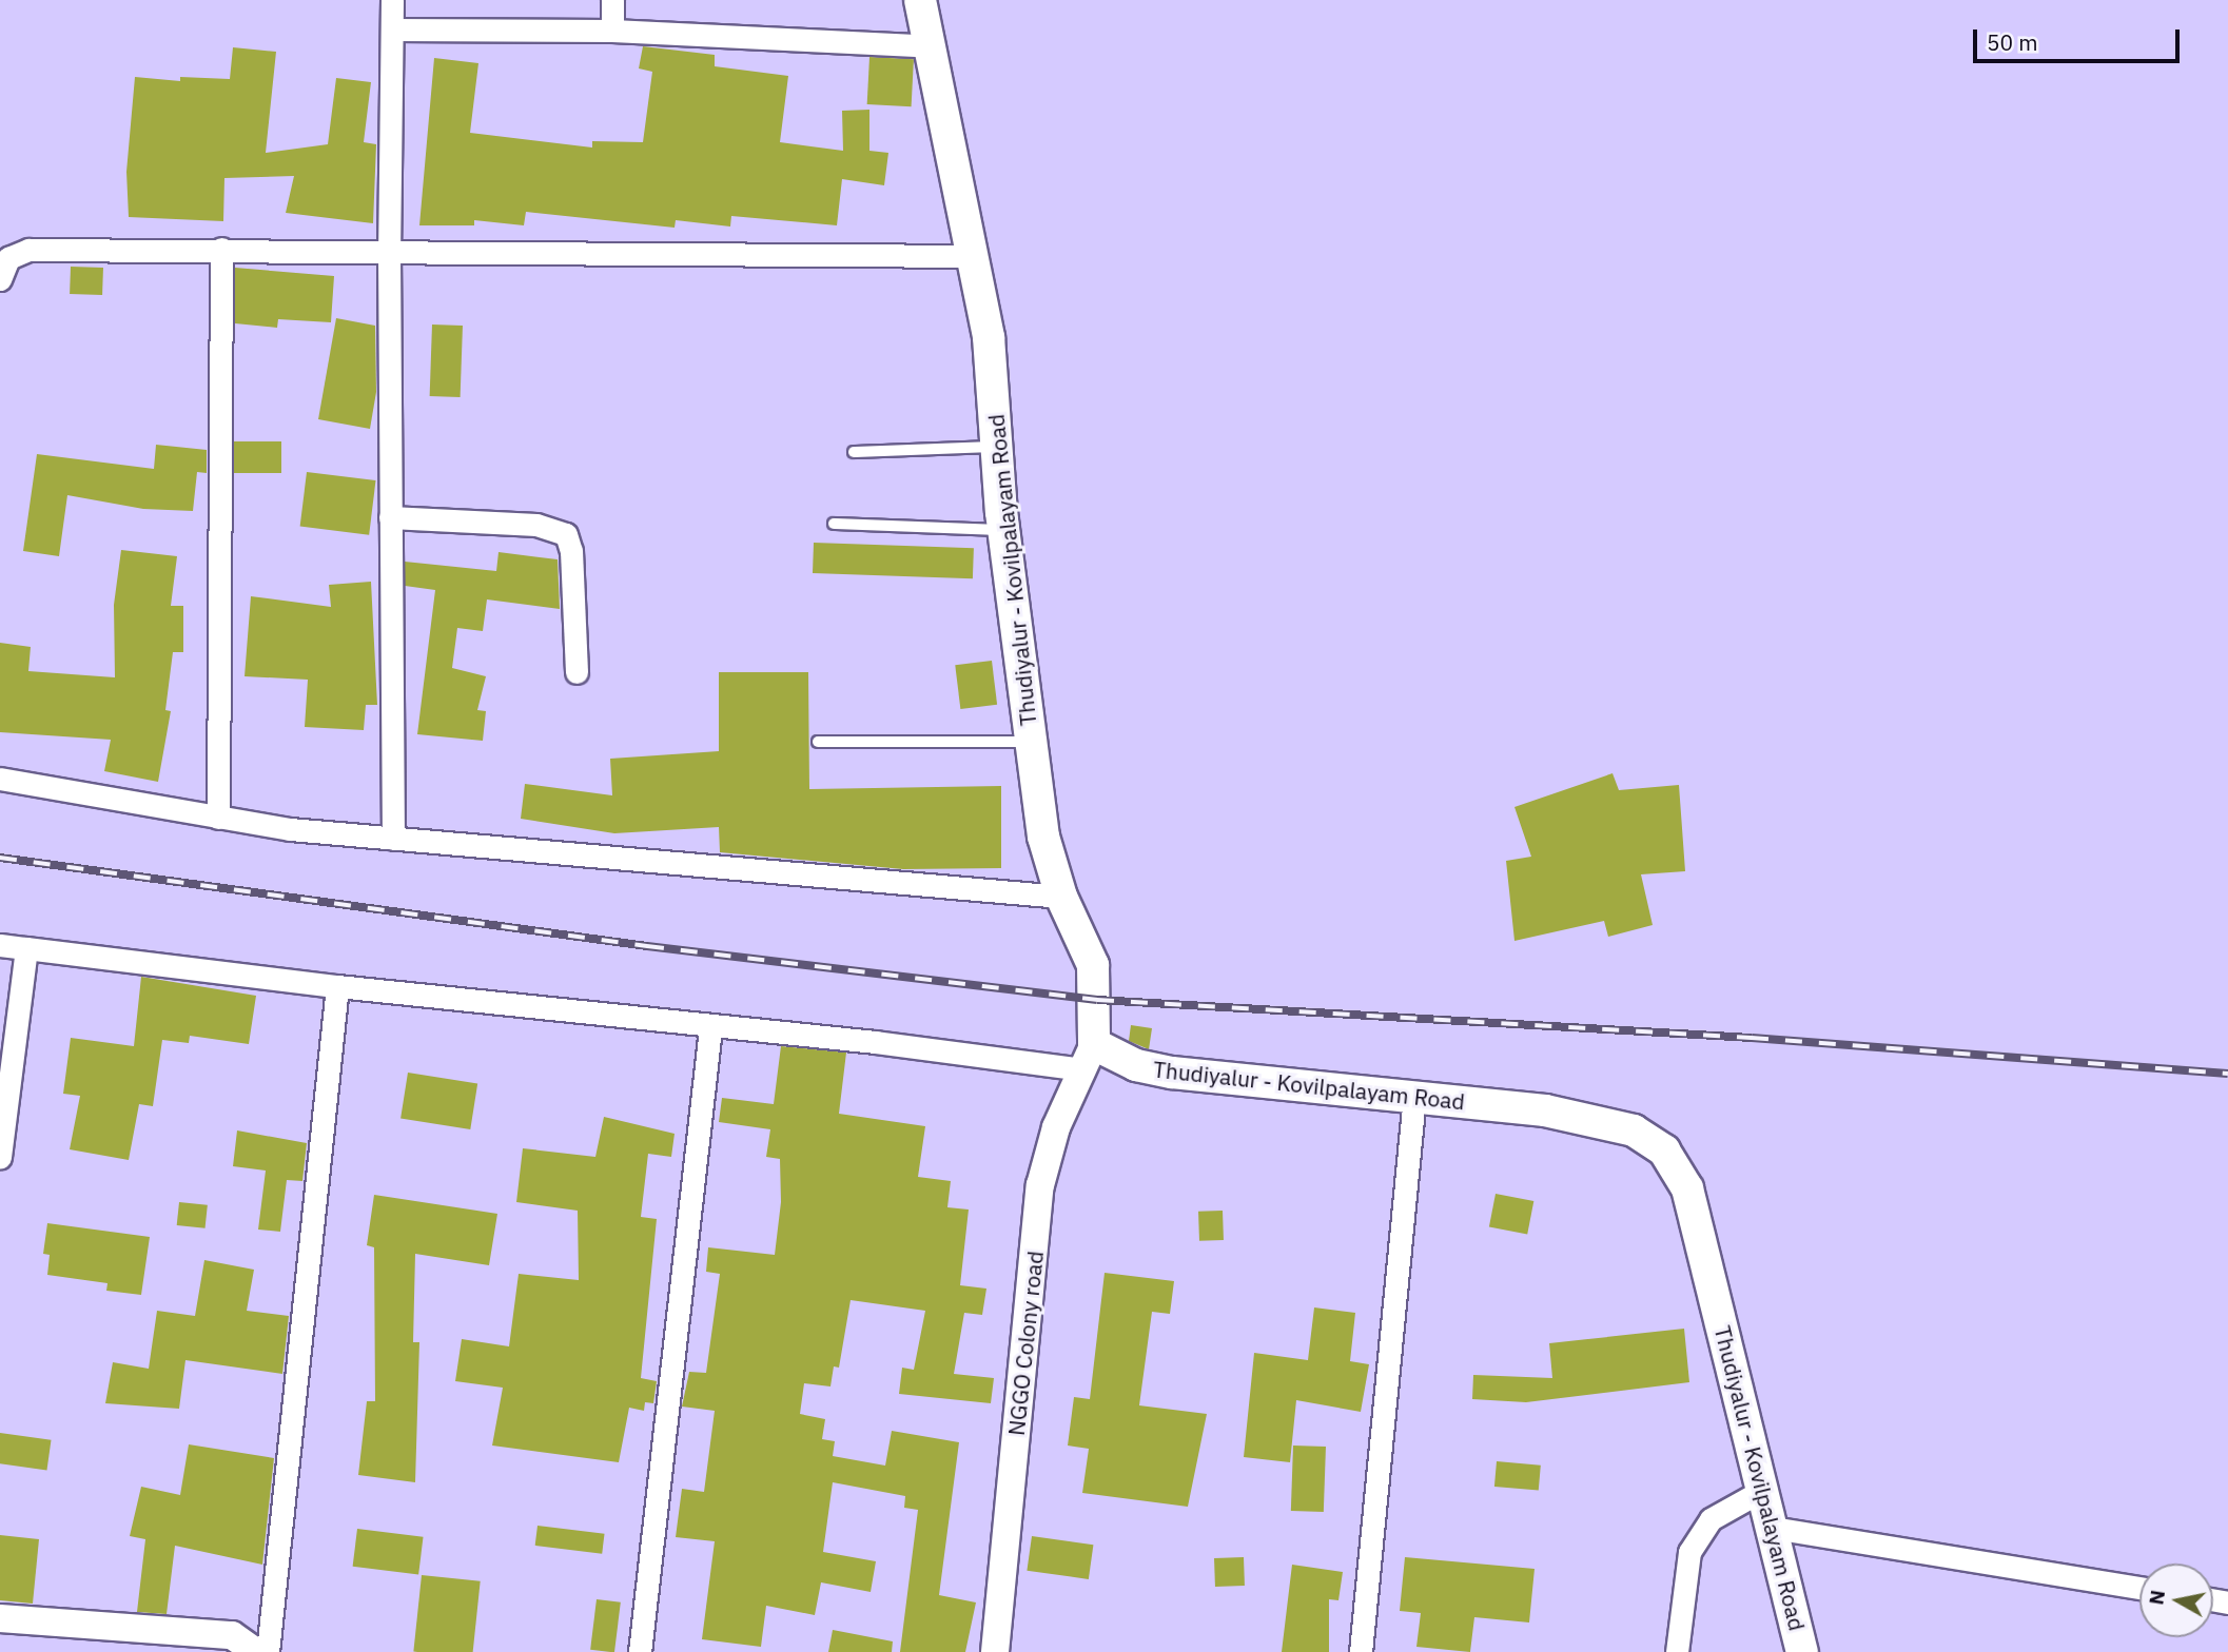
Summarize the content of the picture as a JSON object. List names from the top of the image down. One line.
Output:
{"streets":{"main road":["Thudiyalur - Kovilpalayam Road"],"street":["NGGO Colony road"]},"crossings":[["Thudiyalur - Kovilpalayam Road","NGGO Colony road"]],"scale_bar":"50 m","north":"left"}
